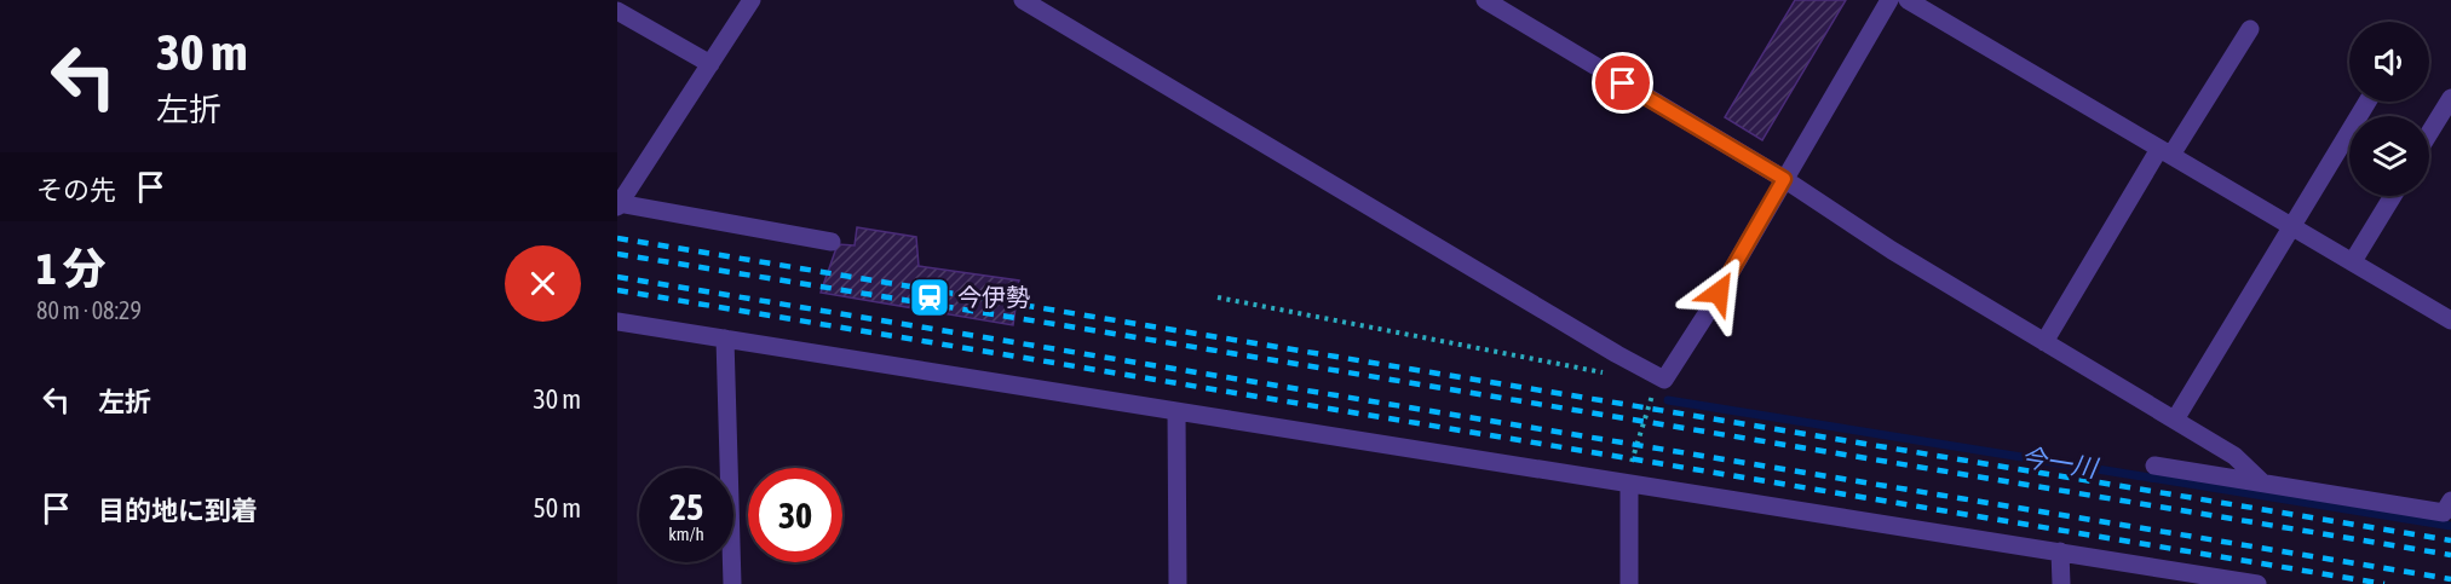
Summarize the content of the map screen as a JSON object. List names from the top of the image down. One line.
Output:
{"water":["今一川"],"places":{"station":["今伊勢"]},"page":{"turn":["30 m","左折"],"then":"その先","heading":["1 分","80 m · 08:29"],"list":[{"name":"左折","value":"30 m"},{"name":"目的地に到着","value":"50 m"}],"speed":"25 km/h","limit":"30"}}
